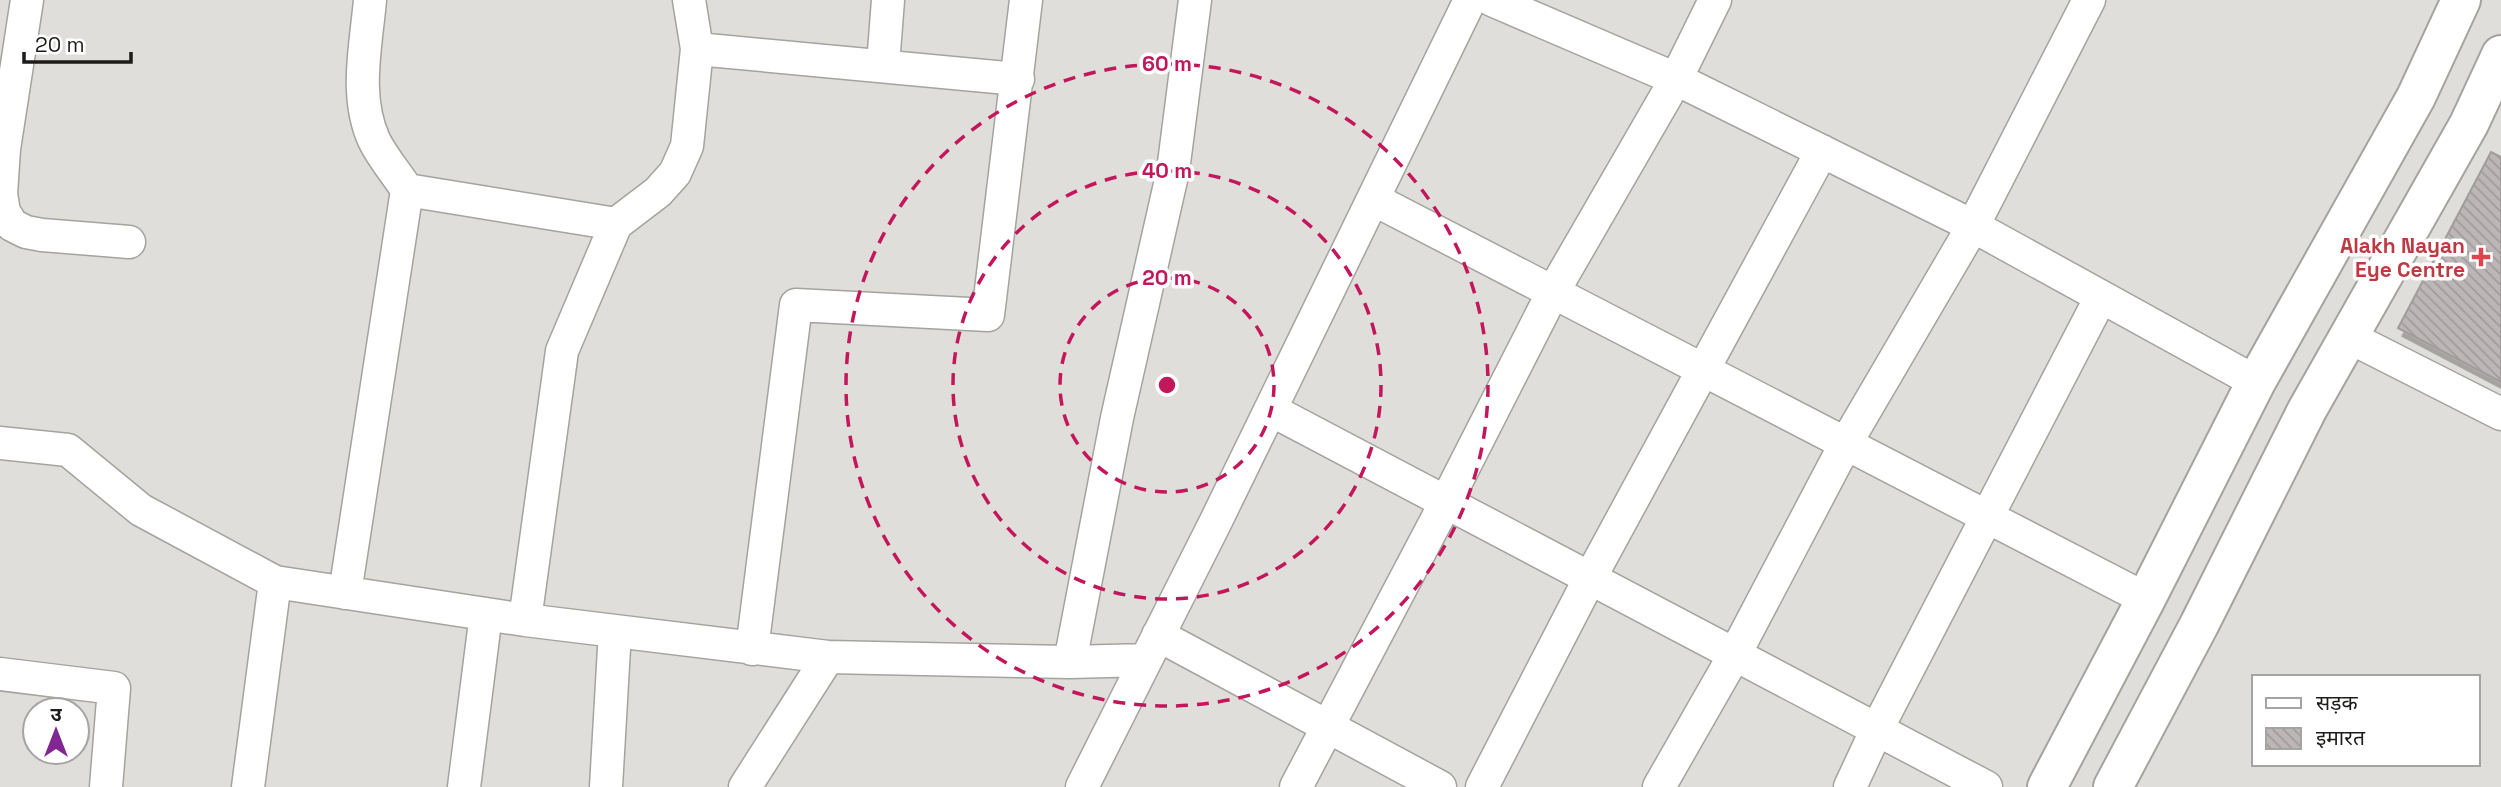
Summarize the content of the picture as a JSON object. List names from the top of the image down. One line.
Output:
{"places":{"health":["Alakh Nayan Eye Centre"]},"legend":["सड़क","इमारत"],"scale_bar":"20 m","north":"top","rings":["60 m","40 m","20 m"]}
